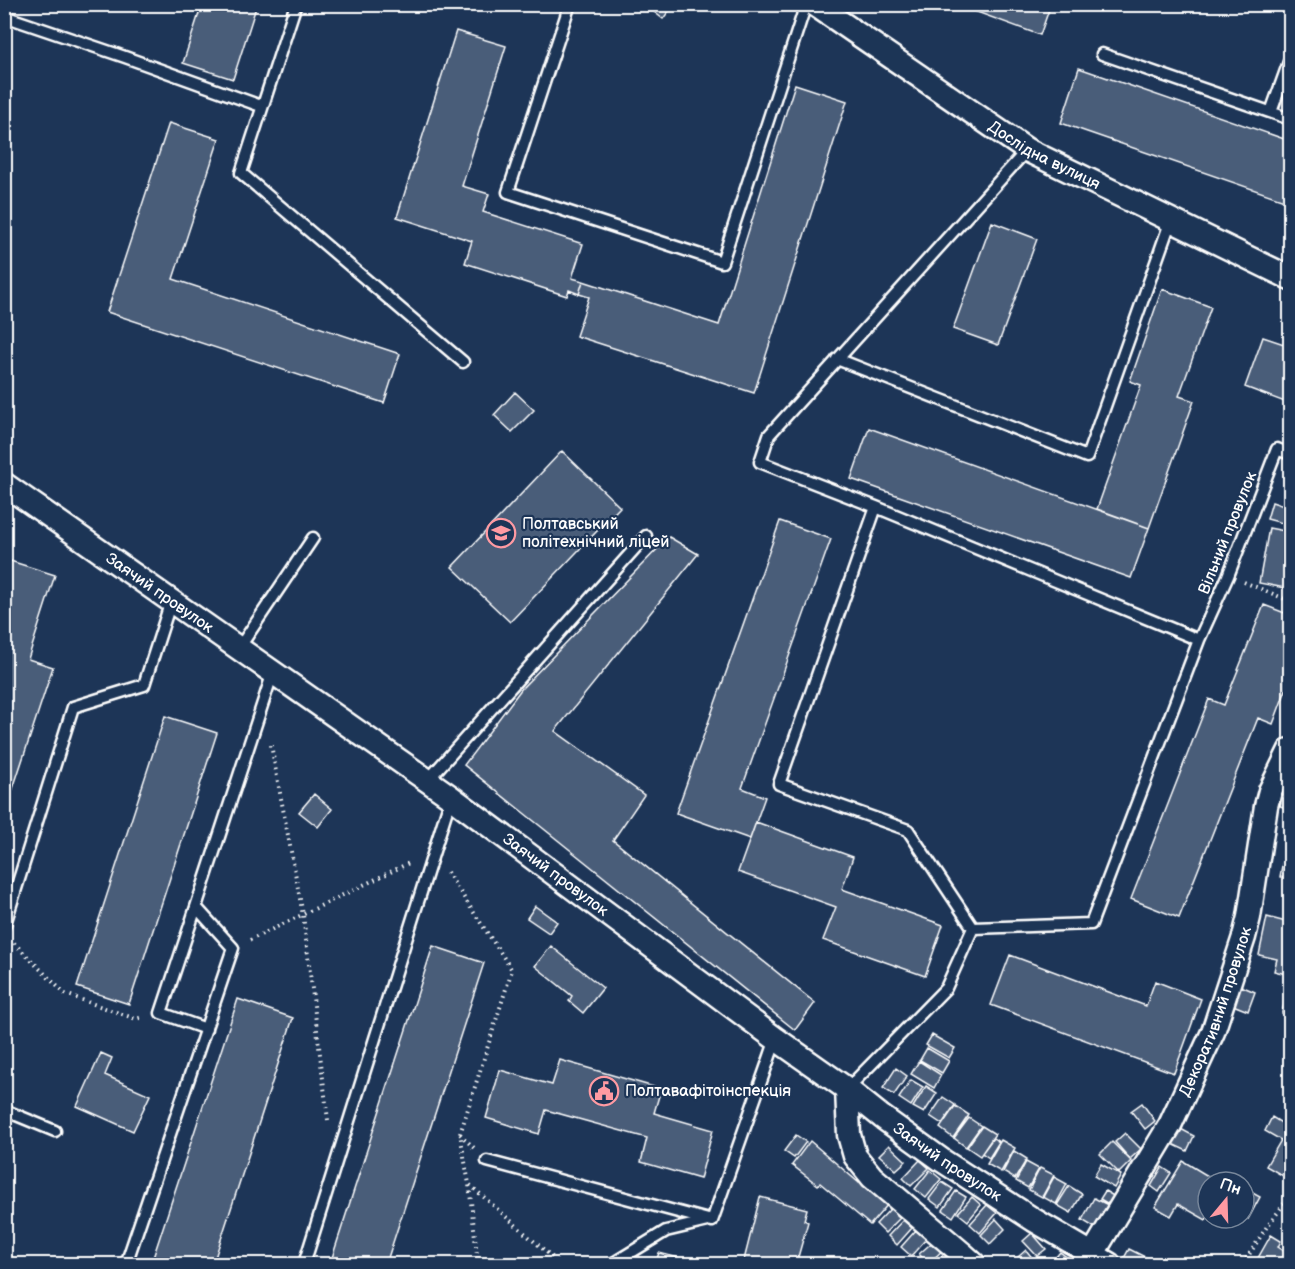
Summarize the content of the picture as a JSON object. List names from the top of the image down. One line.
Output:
{"streets":{"street":["Дослідна вулиця","Заячий провулок","Декоративний провулок"],"lane":["Вільний провулок"]},"crossings":[["Заячий провулок","Декоративний провулок"]],"places":{"school or university":["Полтавський політехнічний ліцей"],"public building":["Полтавафітоінспекція"]},"north":"top"}
